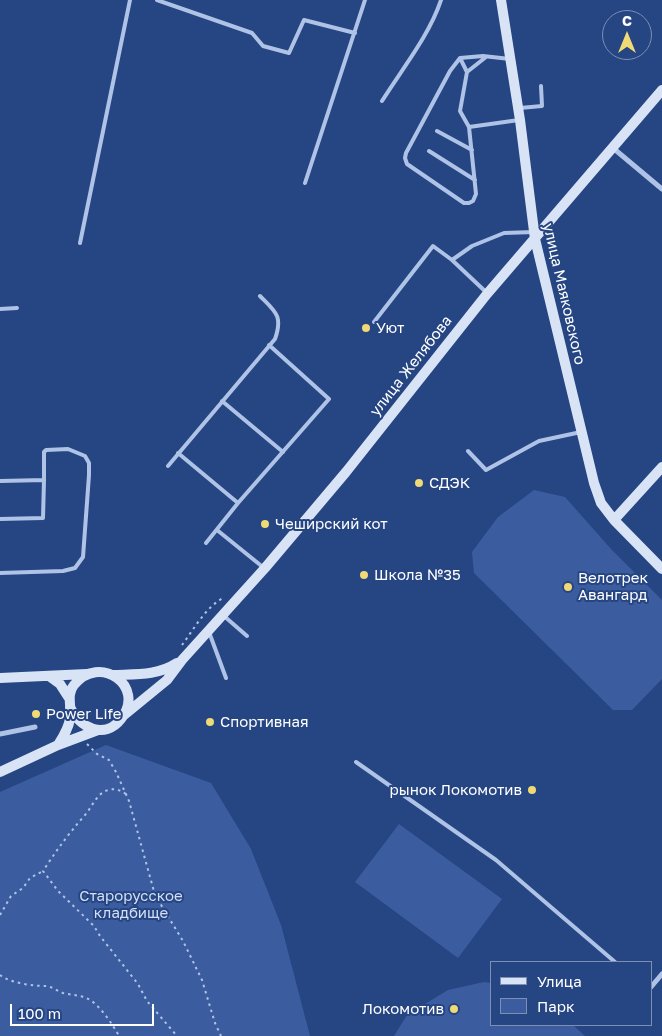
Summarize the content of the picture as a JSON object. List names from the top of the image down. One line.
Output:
{"streets":{"main road":["улица Маяковского","улица Желябова"]},"crossings":[["улица Маяковского","улица Желябова"]],"parks":["Старорусское кладбище"],"places":["Уют","СДЭК","Чеширский кот","Школа №35","Велотрек Авангард","Power Life","Спортивная","рынок Локомотив","Локомотив"],"legend":["Улица","Парк"],"scale_bar":"100 m","north":"top"}
